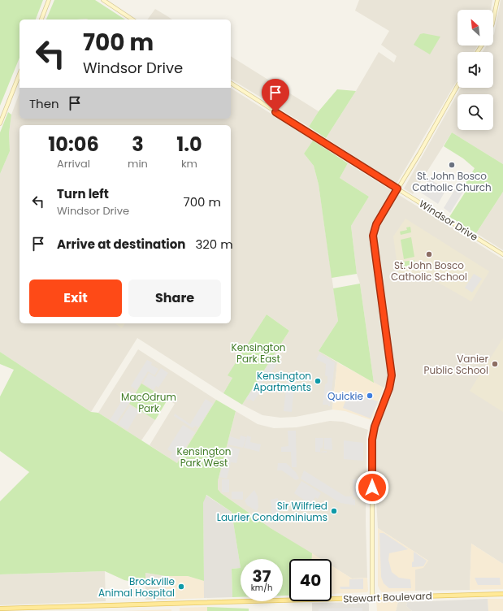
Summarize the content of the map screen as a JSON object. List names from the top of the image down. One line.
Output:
{"streets":{"main road":["Stewart Boulevard"],"street":["Windsor Drive"]},"parks":["Kensington Park East","MacOdrum Park","Kensington Park West"],"places":["St. John Bosco Catholic Church","St. John Bosco Catholic School","Vanier Public School","Kensington Apartments","Quickie","Sir Wilfried Laurier Condominiums","Brockville Animal Hospital"],"north":"top left","page":{"turn":["700 m","Windsor Drive"],"then":"Then","eta":["10:06","Arrival","3","min","1.0","km"],"list":[{"name":"Turn left","note":"Windsor Drive","value":"700 m"},{"name":"Arrive at destination","value":"320 m"}],"buttons":["Exit","Share"],"speed":"37 km/h","limit":"40"}}
